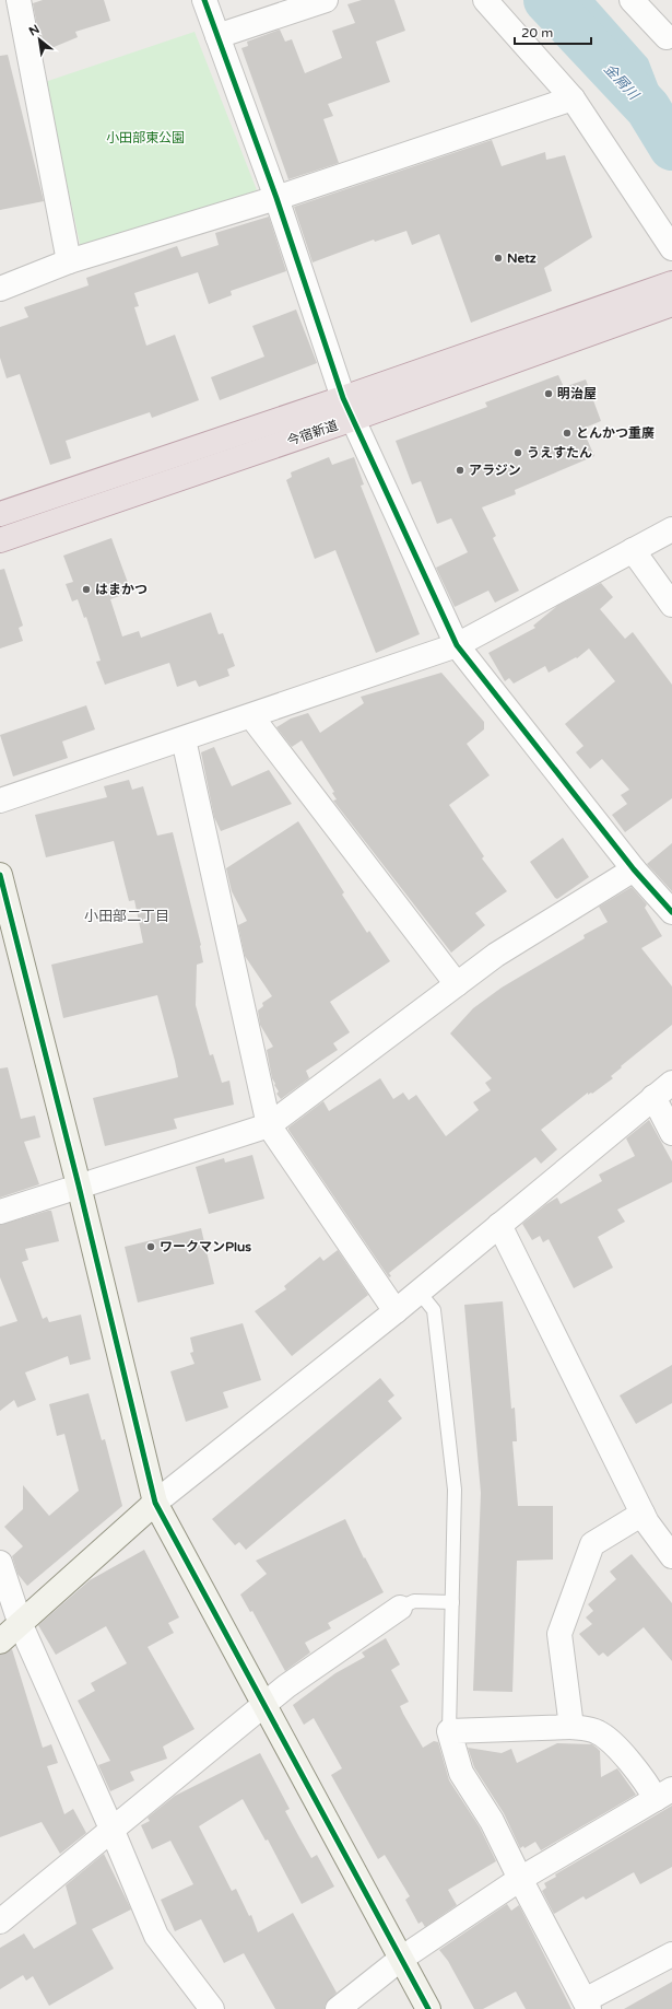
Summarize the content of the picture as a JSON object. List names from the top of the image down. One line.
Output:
{"streets":{"highway":["今宿新道"]},"districts":["小田部二丁目"],"water":["金屑川"],"parks":["小田部東公園"],"places":["Netz","明治屋","とんかつ重廣","うえすたん","アラジン","はまかつ","ワークマンPlus"],"scale_bar":"20 m","north":"top left"}
